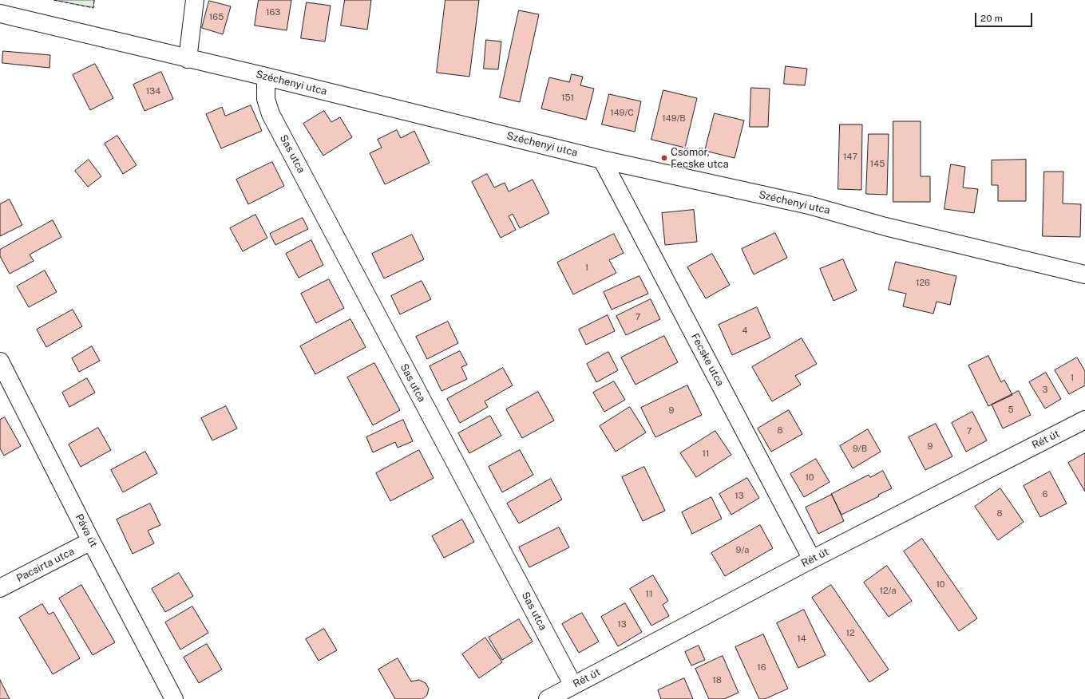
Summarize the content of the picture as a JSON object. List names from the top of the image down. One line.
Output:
{"streets":{"street":["Széchenyi utca","Sas utca","Fecske utca","Rét út","Páva út","Pacsirta utca"]},"crossings":[["Széchenyi utca","Sas utca"],["Széchenyi utca","Fecske utca"],["Sas utca","Rét út"],["Fecske utca","Rét út"],["Páva út","Pacsirta utca"]],"places":["Csömör, Fecske utca"],"house_numbers":["163","165","134","151","149/C","149/B","147","145","1","126","7","4","1","3","5","9","8","7","9","9/B","11","10","6","13","8","9/a","10","12/a","11","13","12","14","16","18"],"scale_bar":"20 m"}
